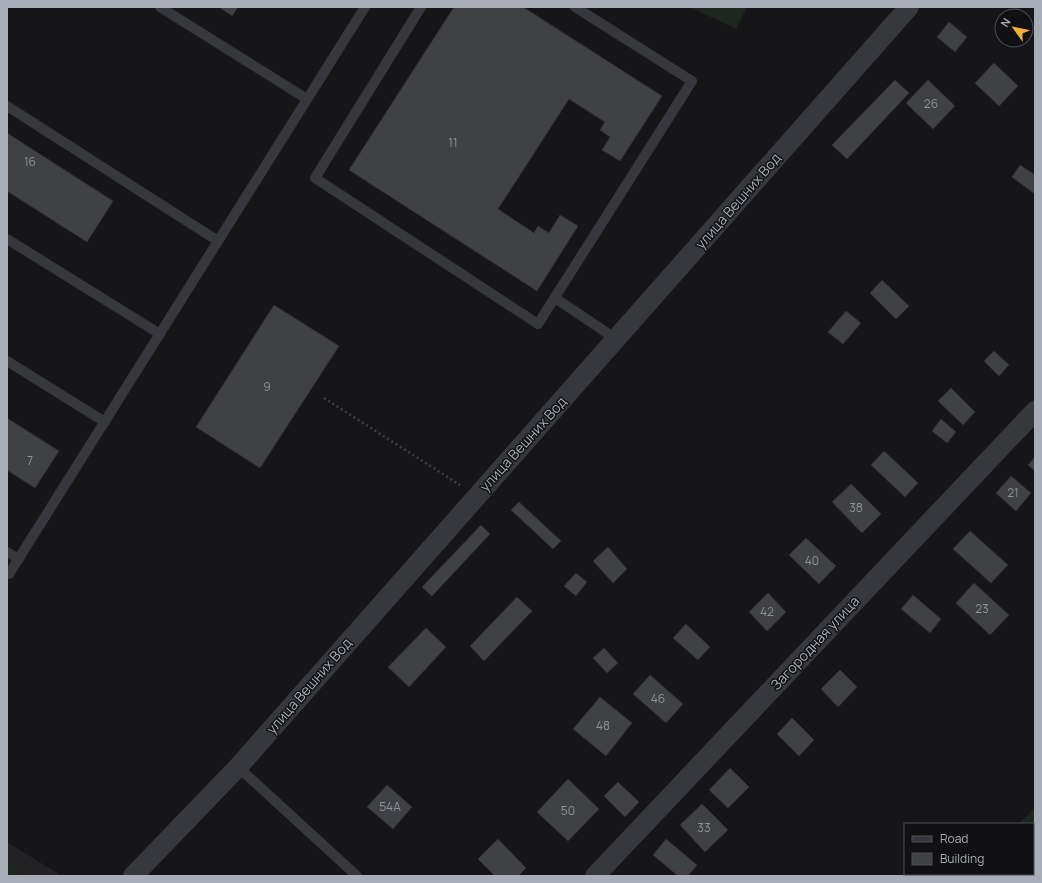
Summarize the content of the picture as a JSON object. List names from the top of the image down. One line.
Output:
{"streets":{"street":["улица Вешних Вод","Загородная улица"]},"house_numbers":["26","11","16","9","7","21","38","40","23","42","46","48","54А","50","33"],"legend":["Road","Building"],"north":"top left"}
